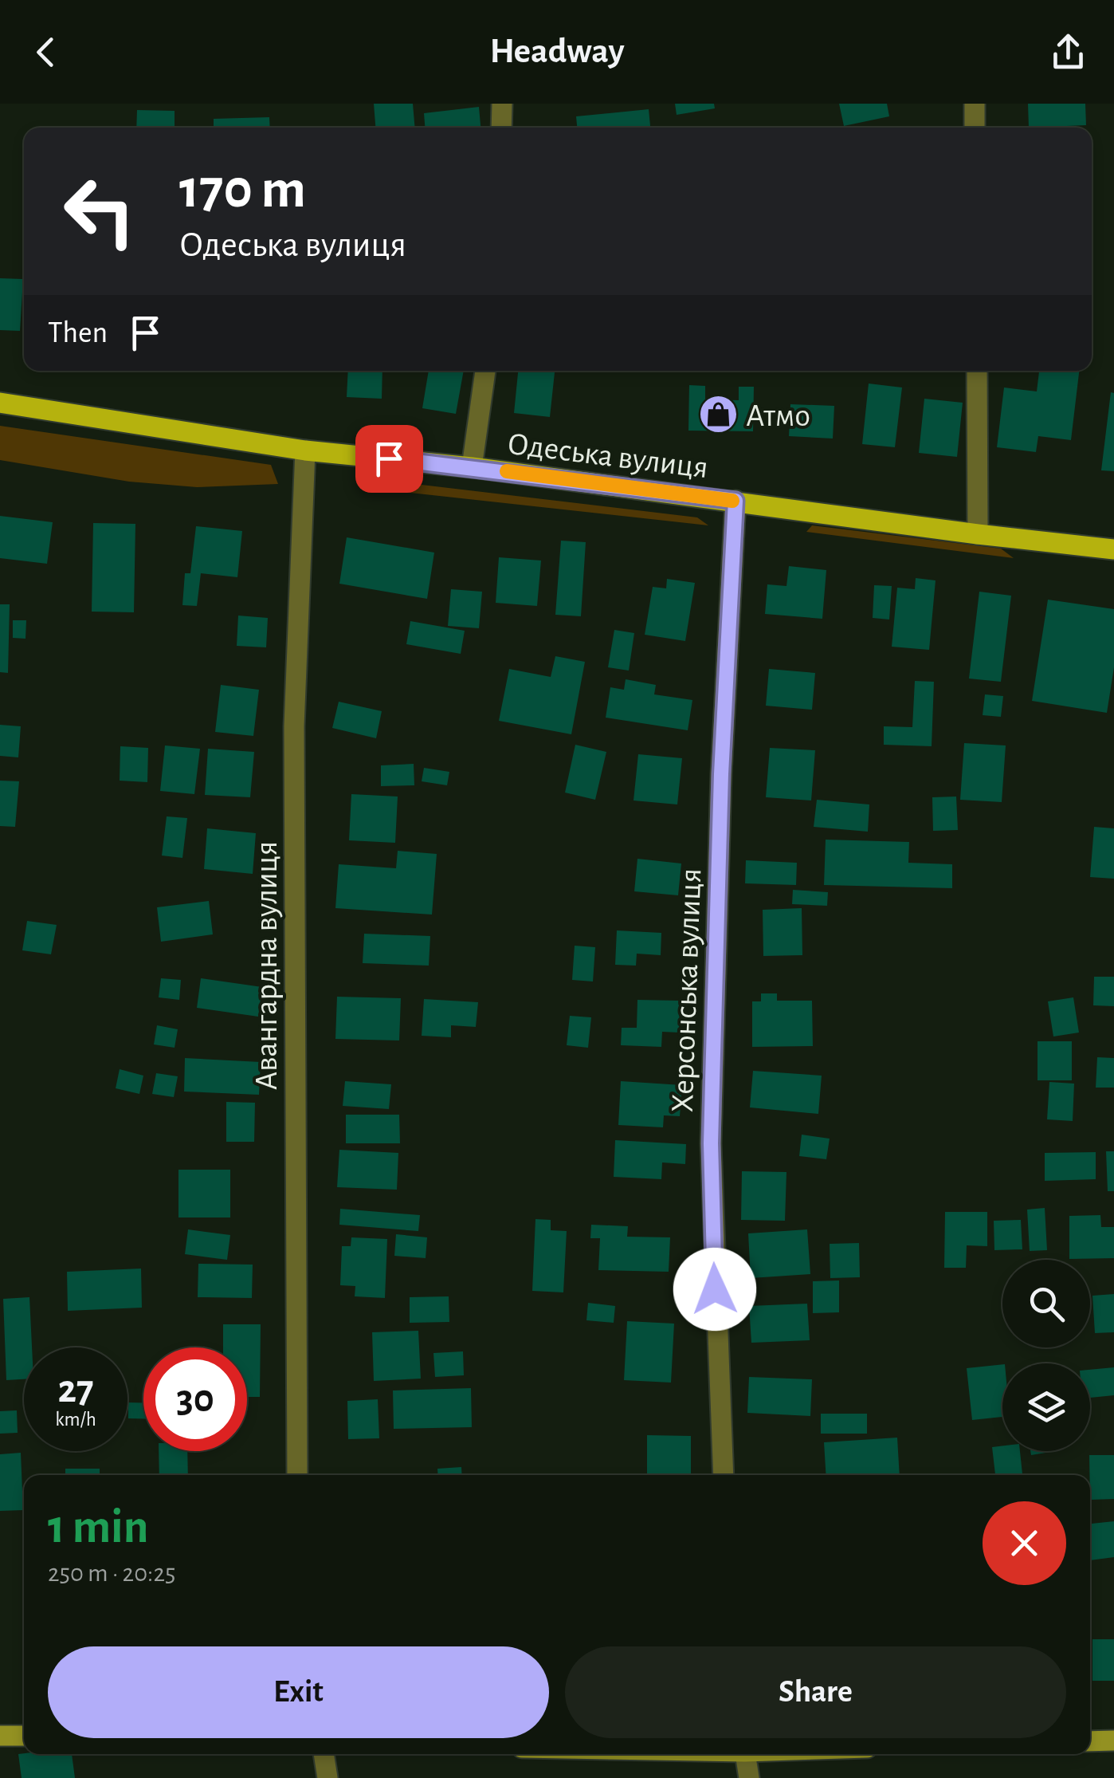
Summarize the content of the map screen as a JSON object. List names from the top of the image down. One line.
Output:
{"streets":{"main road":["Одеська вулиця"],"street":["Авангардна вулиця","Херсонська вулиця"]},"crossings":[["Одеська вулиця","Авангардна вулиця"],["Одеська вулиця","Херсонська вулиця"]],"places":{"shop":["Атмо"]},"page":{"header":"Headway","turn":["170 m","Одеська вулиця"],"then":"Then","speed":"27 km/h","limit":"30","heading":["1 min","250 m · 20:25"],"buttons":["Exit","Share"]}}
